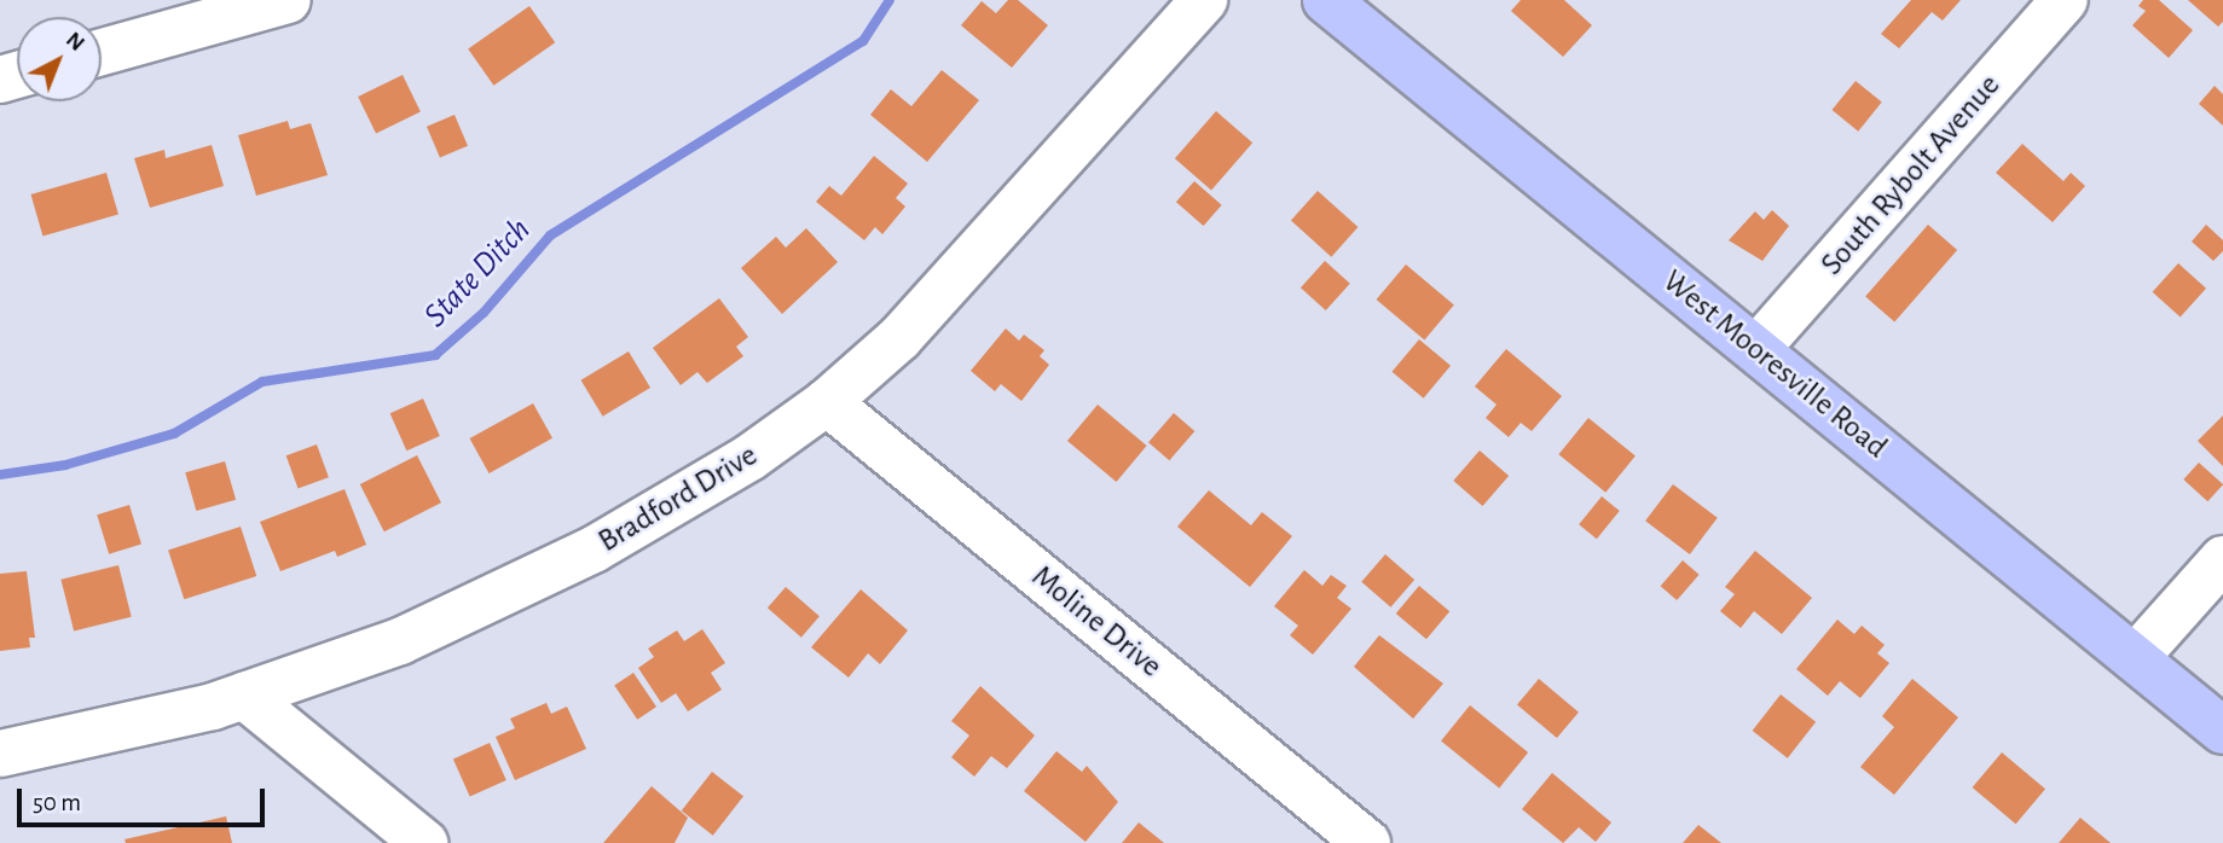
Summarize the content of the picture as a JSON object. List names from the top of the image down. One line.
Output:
{"streets":{"main road":["West Mooresville Road"],"street":["South Rybolt Avenue","Bradford Drive","Moline Drive"]},"crossings":[["South Rybolt Avenue","West Mooresville Road"],["Bradford Drive","Moline Drive"]],"water":["State Ditch"],"scale_bar":"50 m","north":"top right"}
